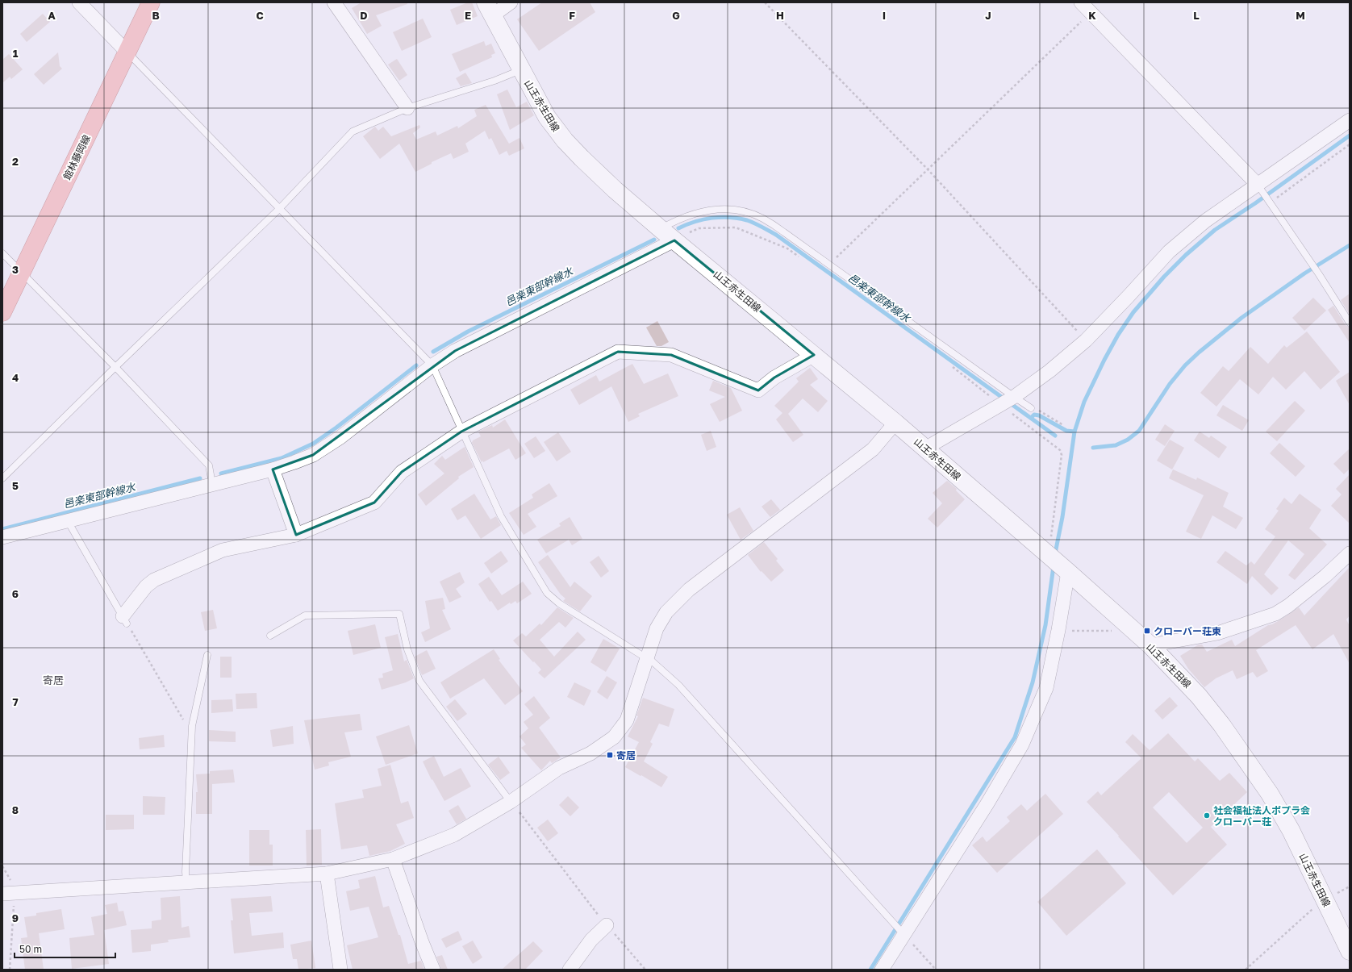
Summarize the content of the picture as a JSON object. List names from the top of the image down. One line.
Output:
{"streets":{"main road":["山王赤生田線","館林藤岡線"]},"districts":["寄居"],"water":["邑楽東部幹線水"],"places":{"transit":["クローバー荘東","寄居"],"other":["社会福祉法人ポプラ会 クローバー荘"]},"scale_bar":"50 m","grid":{"columns":["A","B","C","D","E","F","G","H","I","J","K","L","M"],"rows":["1","2","3","4","5","6","7","8","9"]}}
